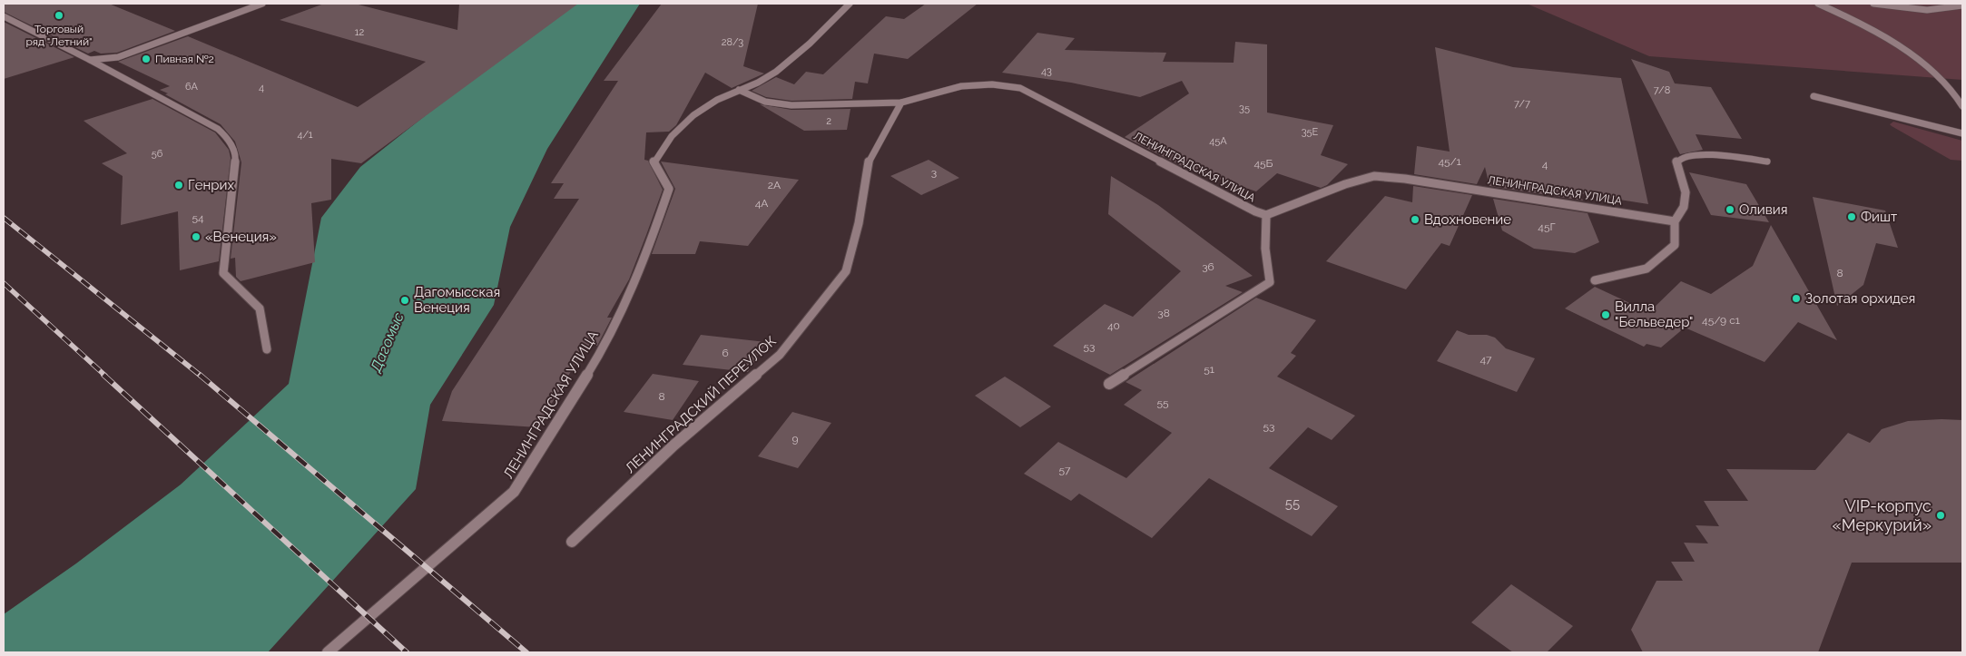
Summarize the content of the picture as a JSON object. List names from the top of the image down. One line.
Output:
{"streets":{"street":["ЛЕНИНГРАДСКАЯ УЛИЦА","ЛЕНИНГРАДСКИЙ ПЕРЕУЛОК"]},"crossings":[["ЛЕНИНГРАДСКАЯ УЛИЦА","ЛЕНИНГРАДСКИЙ ПЕРЕУЛОК"]],"water":["Дагомыс"],"places":["Торговый ряд \"Летний\"","Пивная №2","Генрих","Оливия","Фишт","Вдохновение","«Венеция»","Золотая орхидея","Дагомысская Венеция","Вилла \"Бельведер\"","VIP-корпус «Меркурий»"],"house_numbers":["12","28/3","43","6А","4","7/8","7/7","35","2","35Е","4/1","45А","56","45/1","45Б","4","3","2А","4А","54","45Г","36","8","38","45/9 с1","40","53","6","47","51","8","55","53","9","57","55"]}
